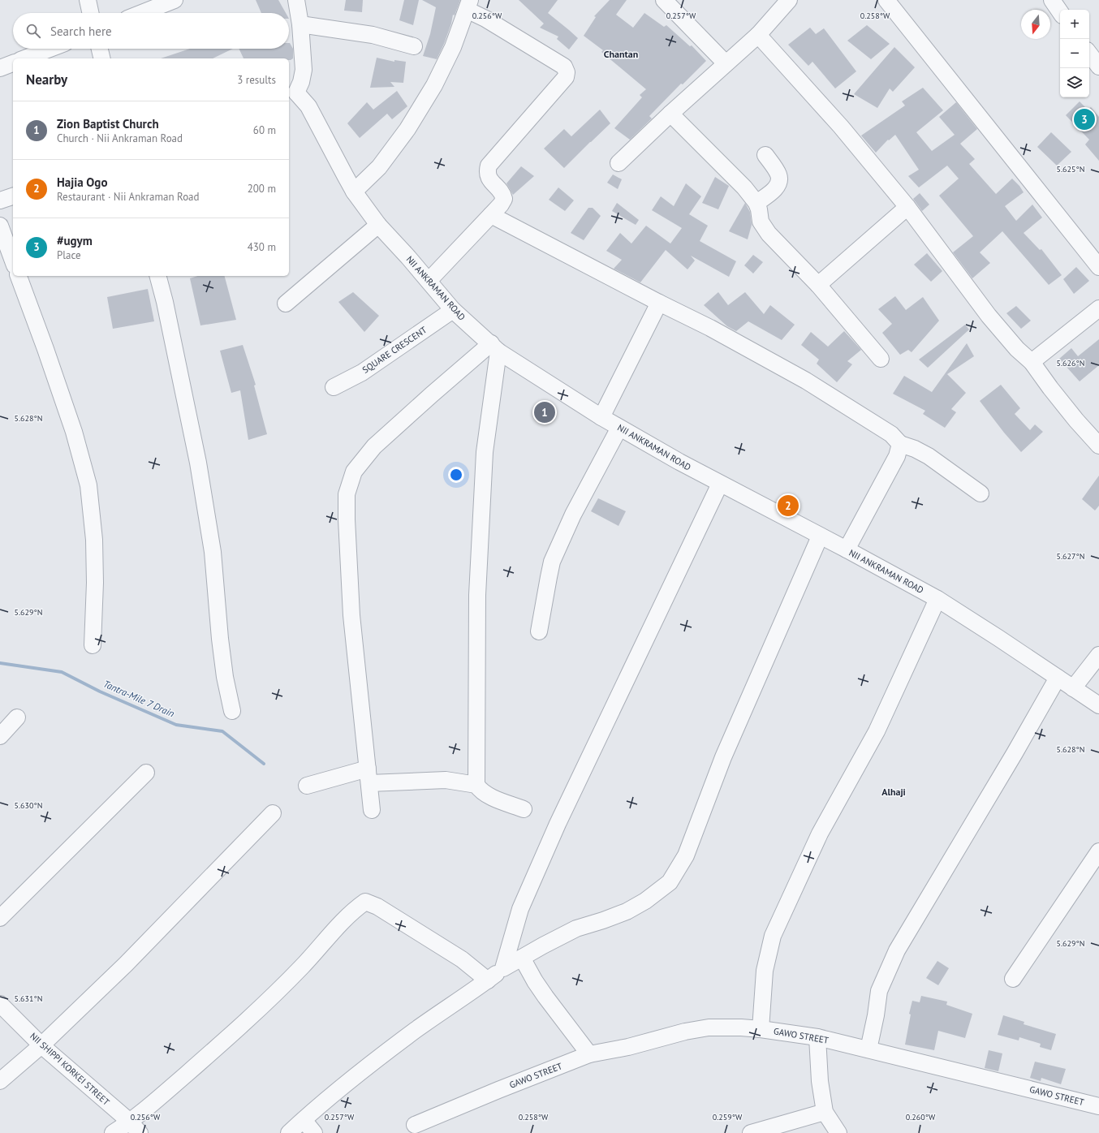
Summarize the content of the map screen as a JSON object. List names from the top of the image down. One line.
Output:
{"streets":{"street":["NII ANKRAMAN ROAD","SQUARE CRESCENT","GAWO STREET","NII SHIPPI KORKEI STREET"]},"crossings":[["NII ANKRAMAN ROAD","SQUARE CRESCENT"]],"districts":["Chantan","Alhaji"],"water":["Tantra-Mile 7 Drain"],"north":"bottom","page":{"map_buttons":["+","−"],"search":"Search here","heading":["Nearby","3 results"],"list":[{"mark":"1","name":"Zion Baptist Church","note":"Church · Nii Ankraman Road","value":"60 m"},{"mark":"2","name":"Hajia Ogo","note":"Restaurant · Nii Ankraman Road","value":"200 m"},{"mark":"3","name":"#ugym","note":"Place","value":"430 m"}],"pins":["3","1","2"]},"coordinates":["0.256°W","0.257°W","0.258°W","5.625°N","5.626°N","5.628°N","5.627°N","5.629°N","5.630°N","5.631°N","0.259°W","0.260°W"]}
